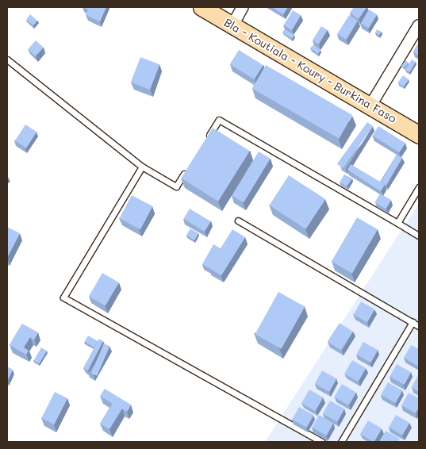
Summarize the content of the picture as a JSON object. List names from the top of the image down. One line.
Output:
{"streets":{"main road":["Bla - Koutiala - Koury - Burkina Faso"]}}
